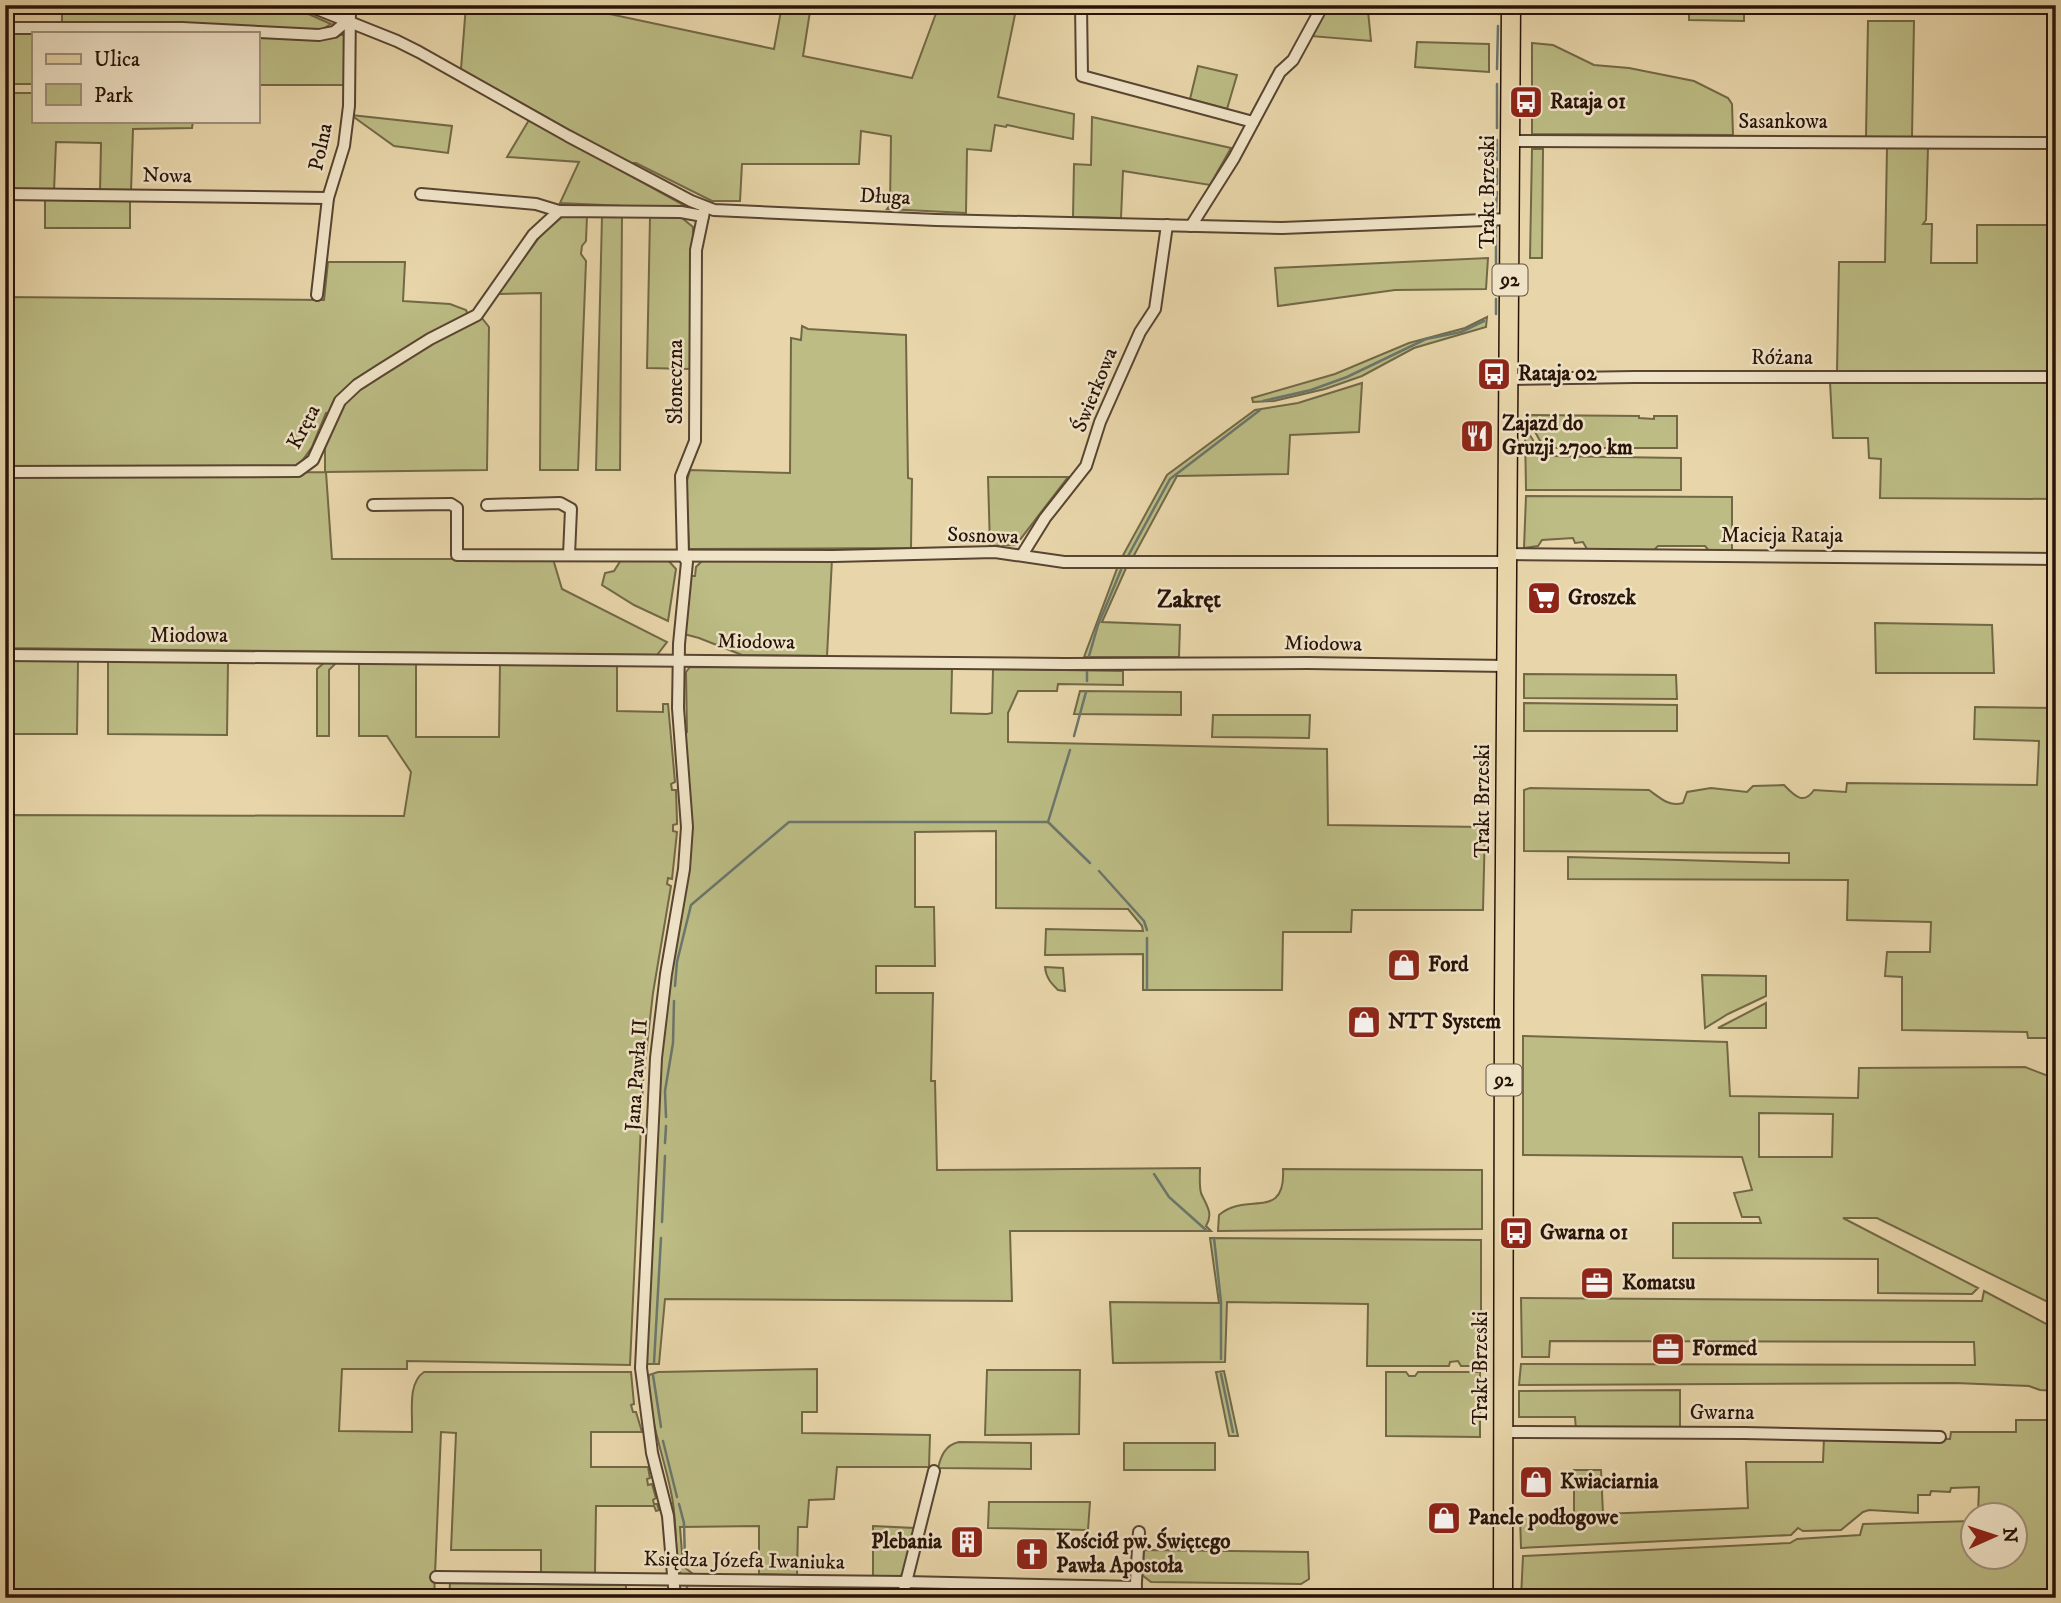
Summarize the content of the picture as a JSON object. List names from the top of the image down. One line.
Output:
{"streets":{"main road":["Trakt Brzeski","92"],"street":["Sasankowa","Polna","Nowa","Długa","Różana","Słoneczna","Świerkowa","Kręta","Sosnowa","Macieja Rataja","Miodowa","Jana Pawła II","Gwarna","Księdza Józefa Iwaniuka"]},"crossings":[["Sasankowa","Trakt Brzeski"],["Polna","Nowa"],["Polna","Długa"],["Trakt Brzeski","Długa"],["Trakt Brzeski","Różana"],["Trakt Brzeski","Sosnowa"],["Trakt Brzeski","Macieja Rataja"],["Trakt Brzeski","Miodowa"],["Trakt Brzeski","Gwarna"],["Długa","Słoneczna"],["Długa","Świerkowa"],["Słoneczna","Sosnowa"],["Słoneczna","Jana Pawła II"],["Świerkowa","Sosnowa"],["Sosnowa","Macieja Rataja"],["Sosnowa","Jana Pawła II"],["Miodowa","Jana Pawła II"],["Jana Pawła II","Księdza Józefa Iwaniuka"]],"districts":["Zakręt"],"places":{"bus stop":["Rataja 01","Rataja 02","Gwarna 01"],"restaurant":["Zajazd do Gruzji 2700 km"],"supermarket":["Groszek"],"shop":["Ford","NTT System","Kwiaciarnia","Panele podłogowe"],"office":["Komatsu","Formed"],"building":["Plebania"],"church":["Kościół pw. Świętego Pawła Apostoła"]},"legend":["Ulica","Park"],"north":"right"}
